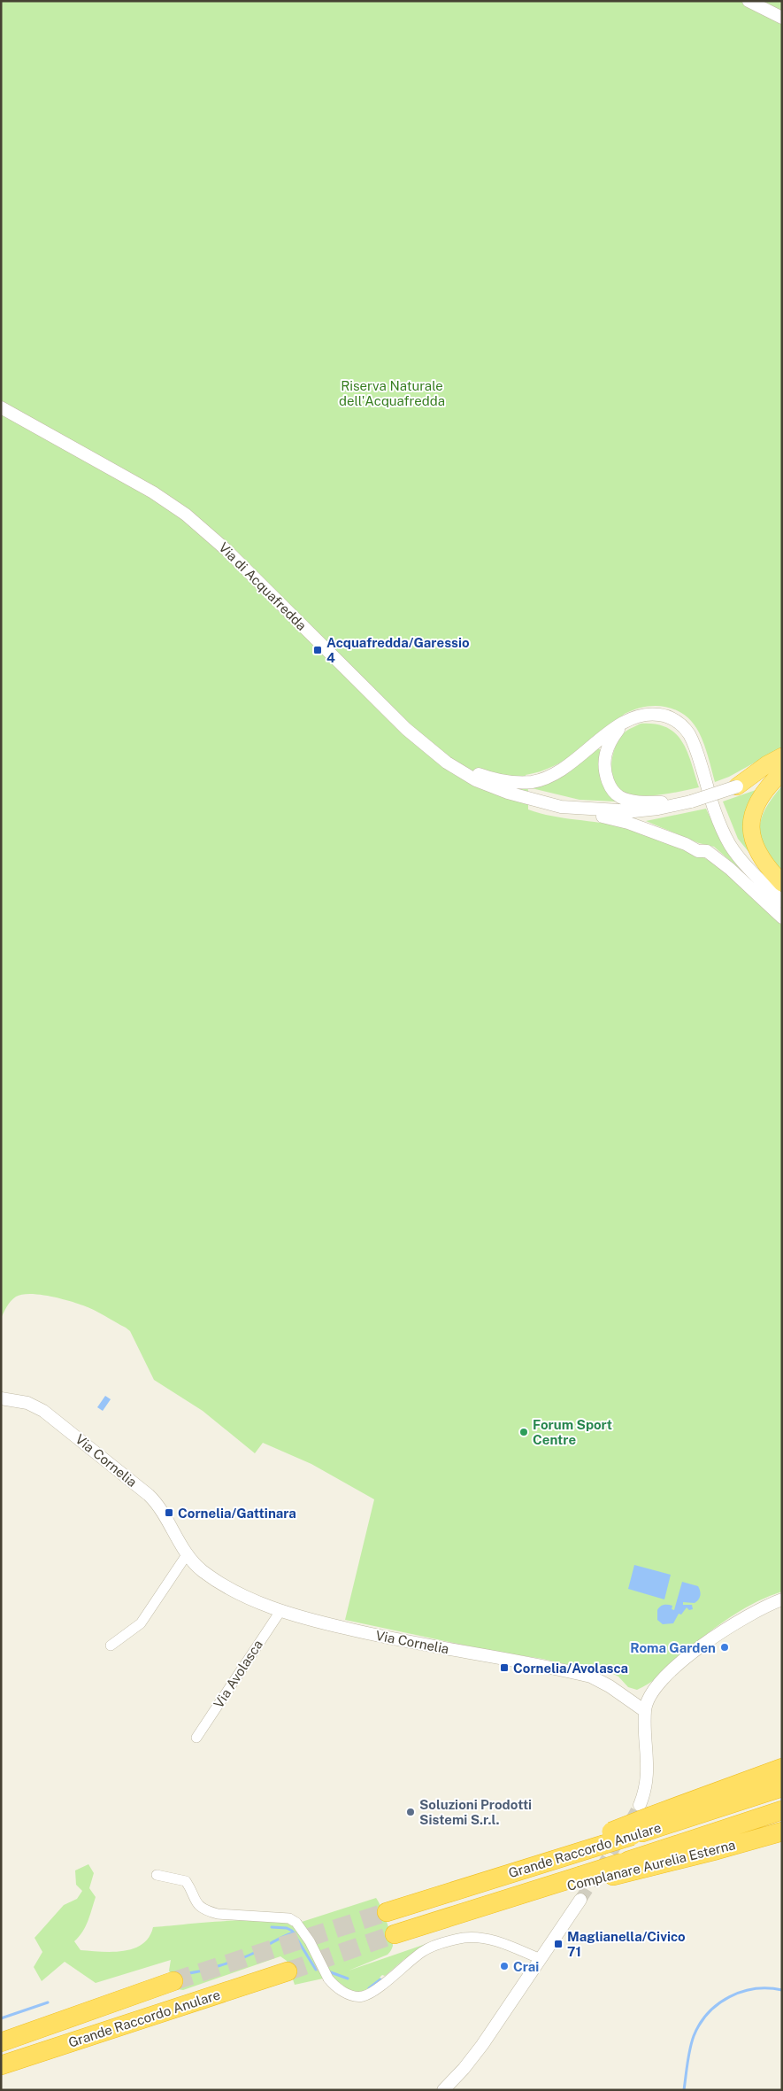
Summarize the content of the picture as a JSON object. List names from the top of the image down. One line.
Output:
{"streets":{"highway":["Grande Raccordo Anulare","Complanare Aurelia Esterna"],"street":["Via di Acquafredda","Via Cornelia","Via Avolasca"]},"crossings":[["Via Cornelia","Via Avolasca"],["Grande Raccordo Anulare","Complanare Aurelia Esterna"]],"parks":["Riserva Naturale dell'Acquafredda"],"places":{"transit":["Acquafredda/Garessio 4","Cornelia/Gattinara","Cornelia/Avolasca","Maglianella/Civico 71"],"other":["Forum Sport Centre","Roma Garden","Soluzioni Prodotti Sistemi S.r.l.","Crai"]}}
